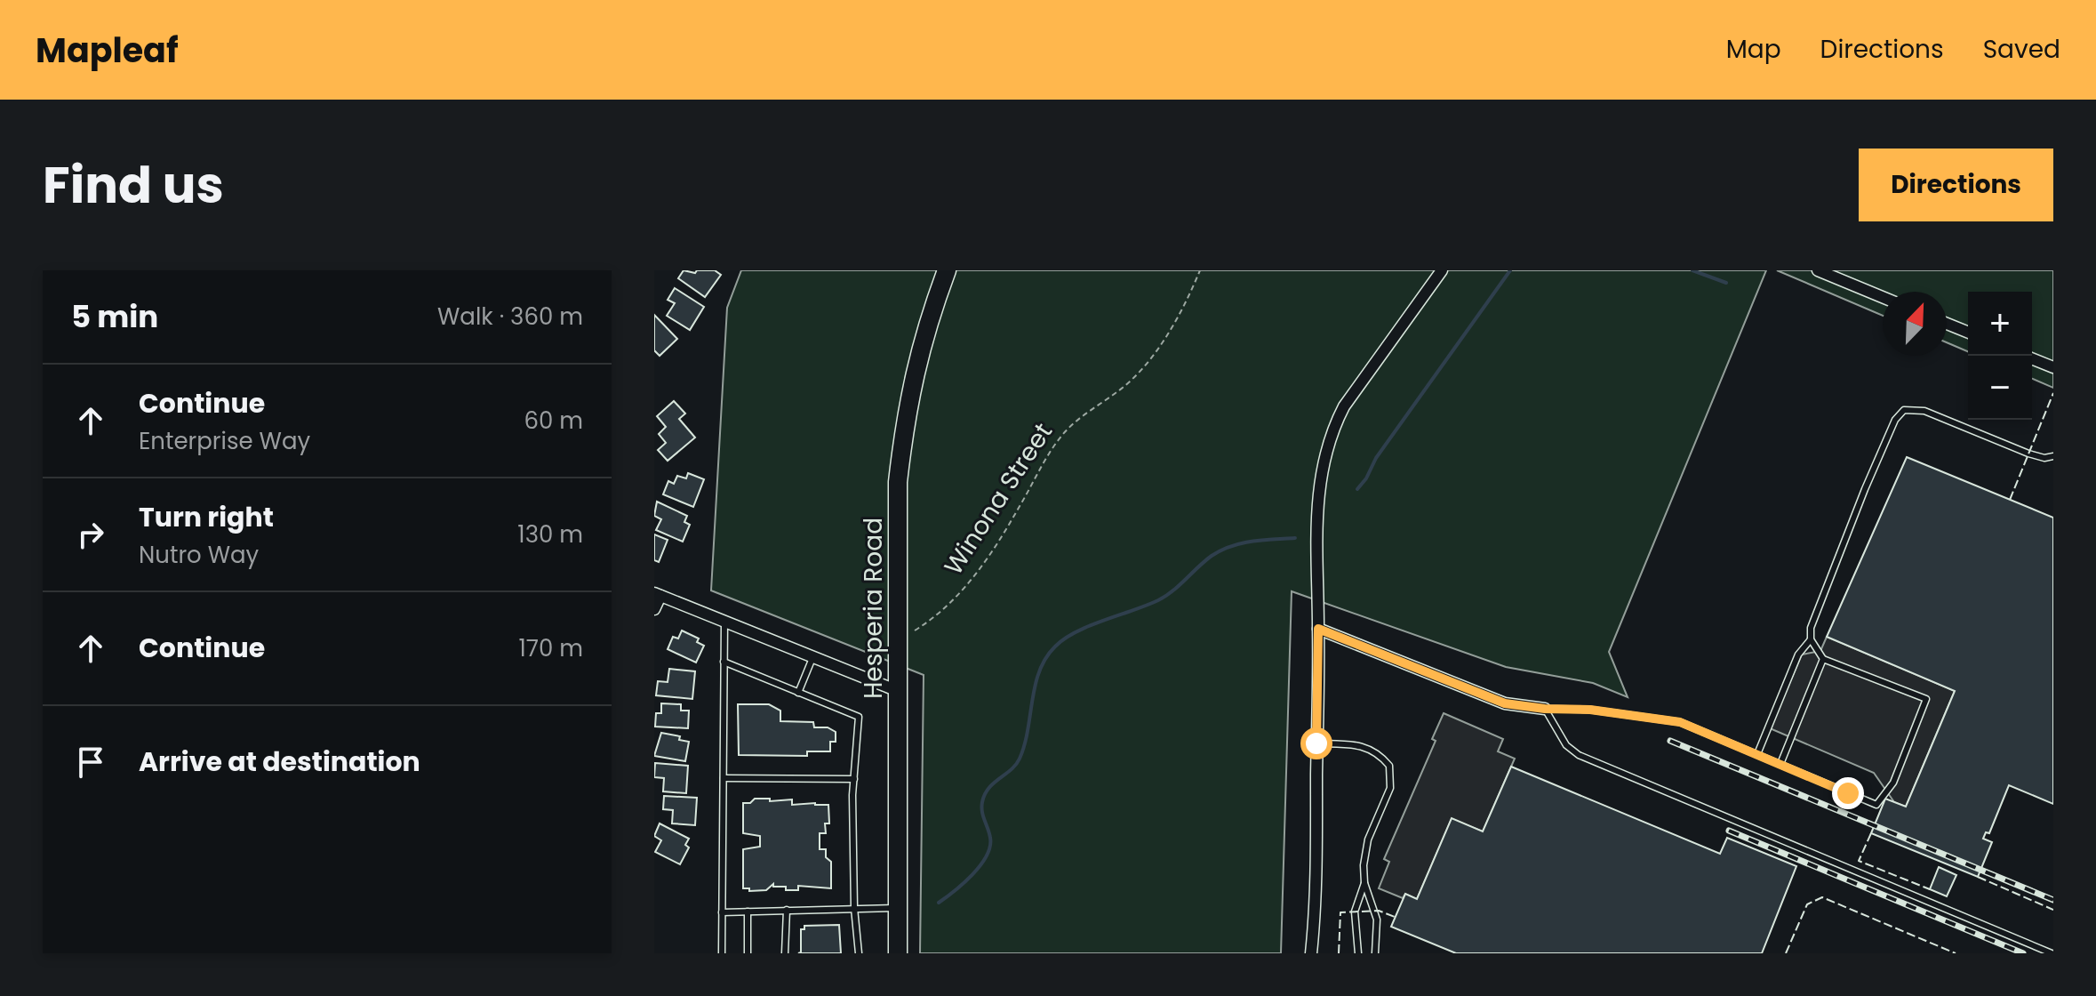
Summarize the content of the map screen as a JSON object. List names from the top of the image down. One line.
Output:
{"streets":{"main road":["Hesperia Road"],"path":["Winona Street"]},"crossings":[["Winona Street","Hesperia Road"]],"north":"top right","page":{"header":"Mapleaf","nav":["Map","Directions","Saved"],"title":"Find us","buttons":"Directions","heading":["5 min","Walk · 360 m"],"map_buttons":["+","−"],"list":[["Continue","Enterprise Way","60 m"],["Turn right","Nutro Way","130 m"],["Continue","170 m"],"Arrive at destination"]}}
